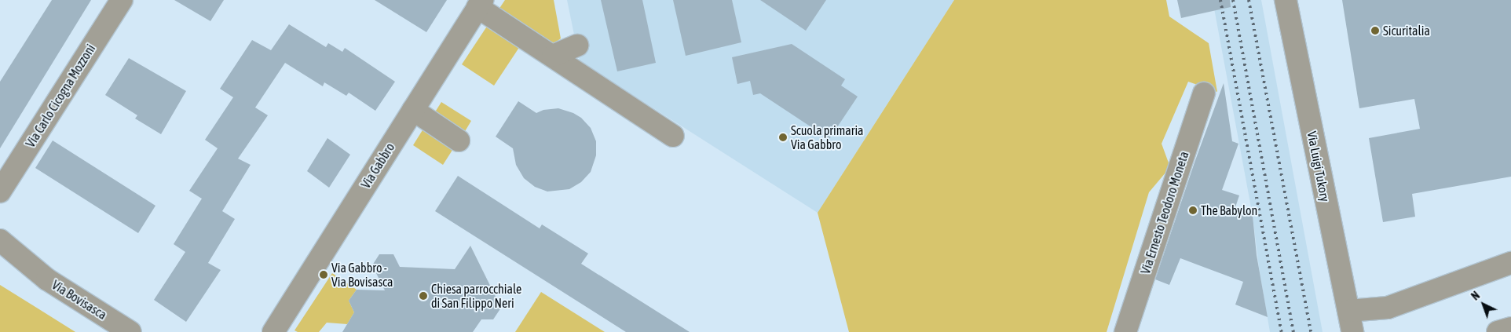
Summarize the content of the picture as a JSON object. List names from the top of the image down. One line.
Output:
{"streets":{"street":["Via Carlo Cicogna Mozzoni","Via Gabbro","Via Luigi Tukory","Via Ernesto Teodoro Moneta","Via Bovisasca"]},"places":["Sicuritalia","Scuola primaria Via Gabbro","The Babylon","Via Gabbro - Via Bovisasca","Chiesa parrocchiale di San Filippo Neri"],"north":"top left"}
